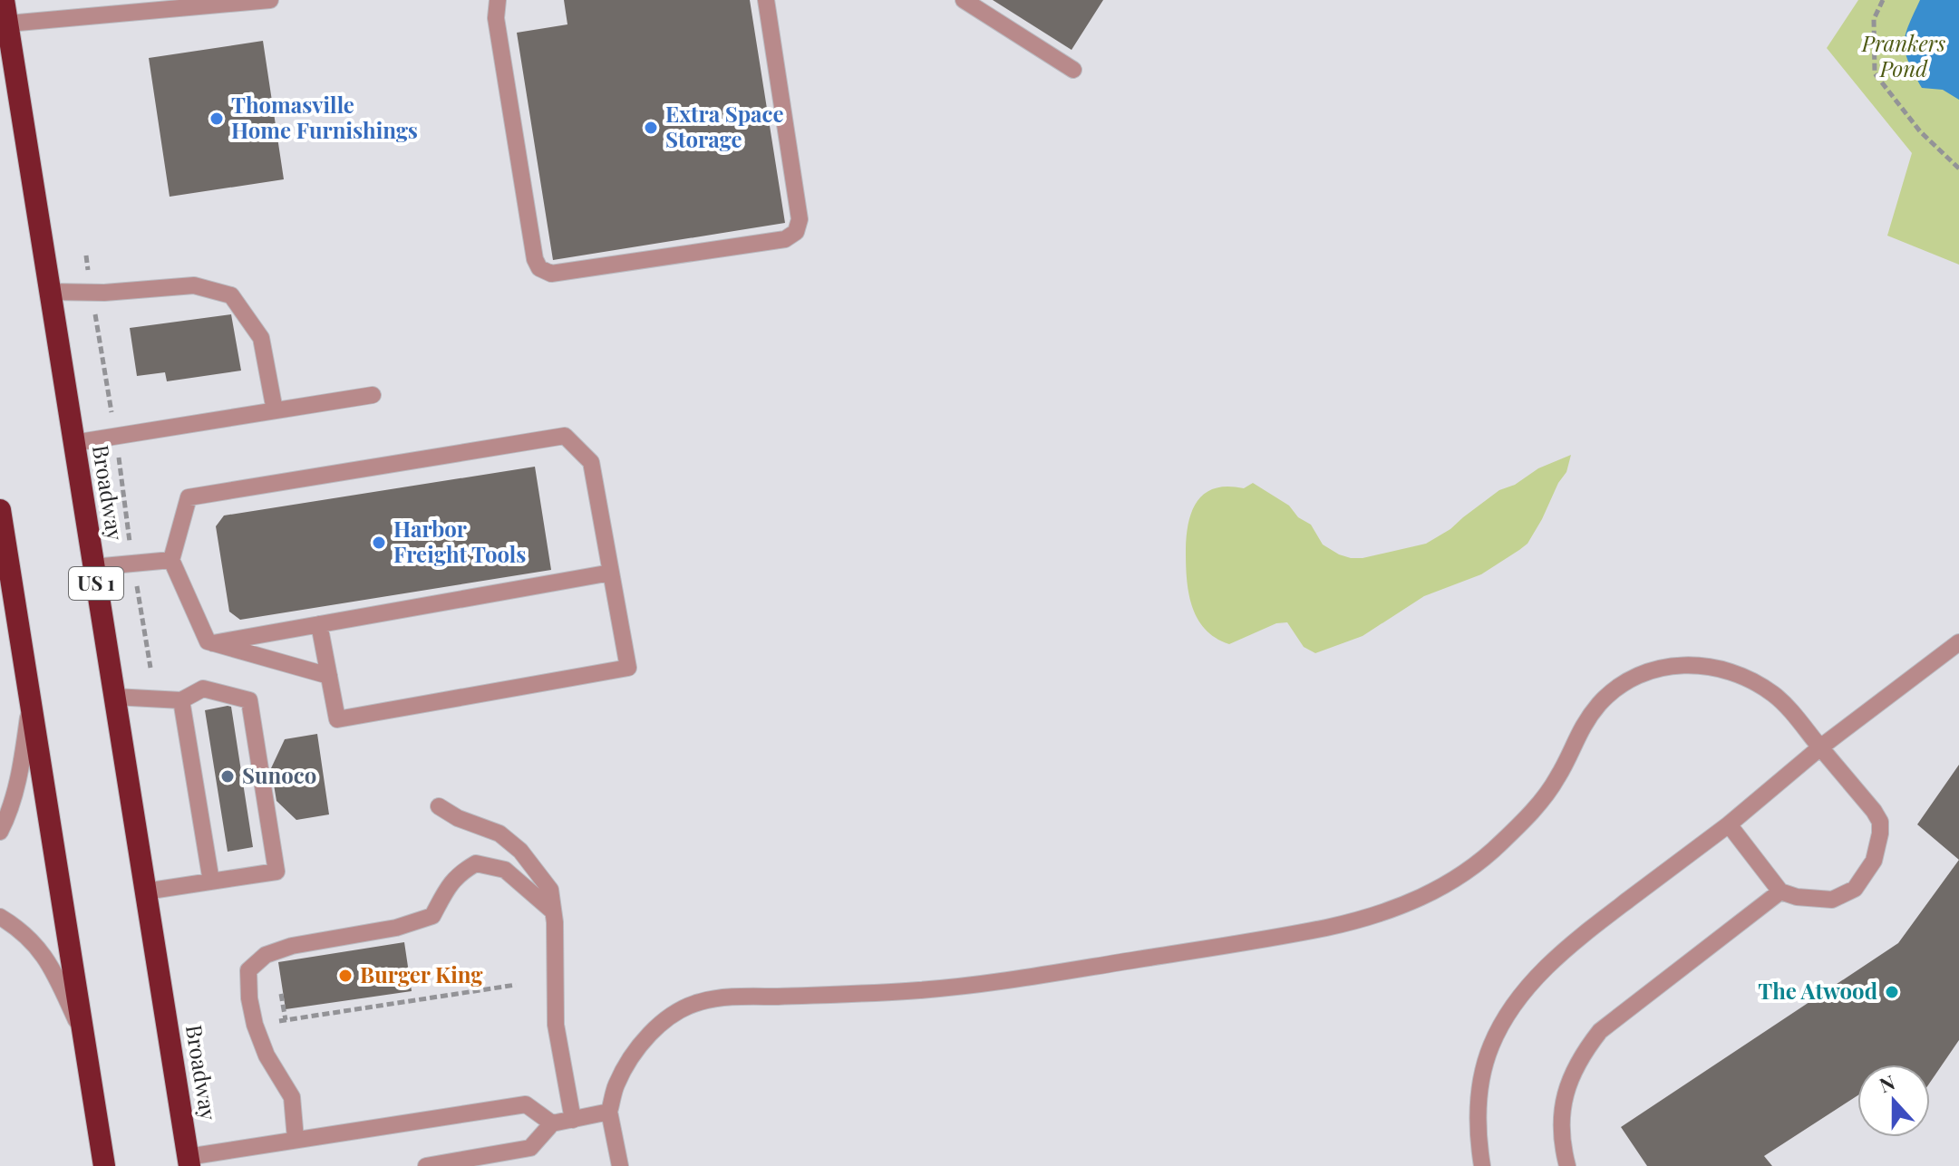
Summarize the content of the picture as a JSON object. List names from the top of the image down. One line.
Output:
{"streets":{"highway":["Broadway","US 1"]},"parks":["Prankers Pond"],"places":["Thomasville Home Furnishings","Extra Space Storage","Harbor Freight Tools","Sunoco","Burger King","The Atwood"],"north":"top"}
